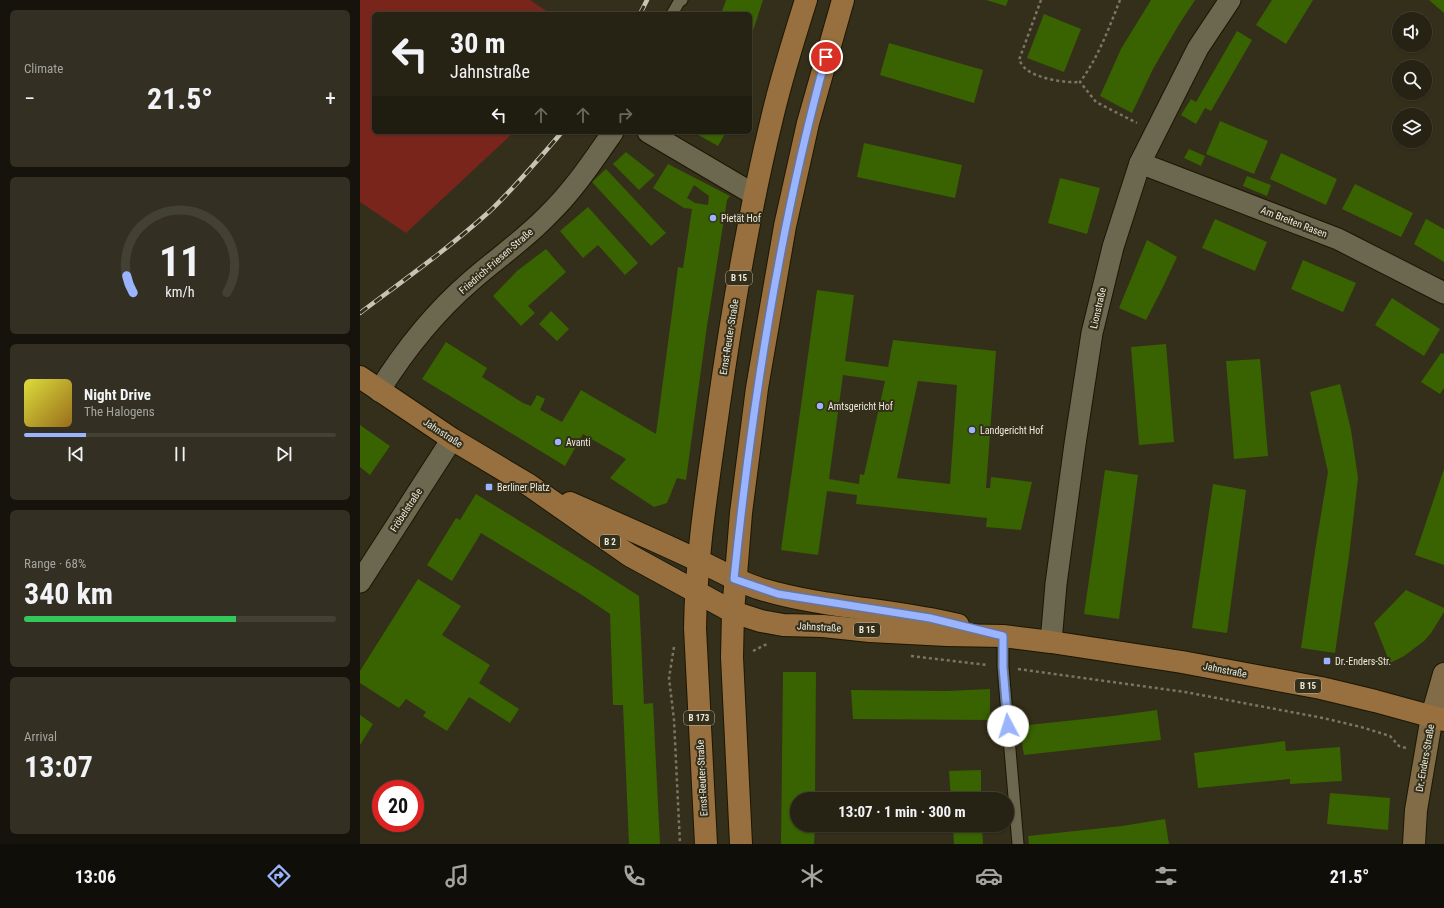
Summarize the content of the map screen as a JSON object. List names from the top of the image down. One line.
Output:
{"streets":{"main road":["B 15","Ernst-Reuter-Straße","Jahnstraße","B 2","B 173","Dr.-Enders-Straße"],"street":["Am Breiten Rasen","Friedrich-Friesen-Straße","Lionstraße","Fröbelstraße"]},"crossings":[["Am Breiten Rasen","Lionstraße"],["Friedrich-Friesen-Straße","Jahnstraße"],["B 15","Ernst-Reuter-Straße"],["B 15","Jahnstraße"],["Lionstraße","Jahnstraße"],["Ernst-Reuter-Straße","Jahnstraße"],["Jahnstraße","Fröbelstraße"],["Jahnstraße","Dr.-Enders-Straße"]],"places":{"other":["Pietät Hof","Amtsgericht Hof","Landgericht Hof","Avanti"],"transit":["Berliner Platz","Dr.-Enders-Str."]},"page":{"tile":["Climate",["Range · 68%","340 km"],["Arrival","13:07"]],"turn":["30 m","Jahnstraße"],"heat":["−","21.5°","+"],"song":["Night Drive","The Halogens"],"limit":"20","trip":"13:07 · 1 min · 300 m","tabs":["13:06","21.5°"],"gauge":["11","km/h"]}}
